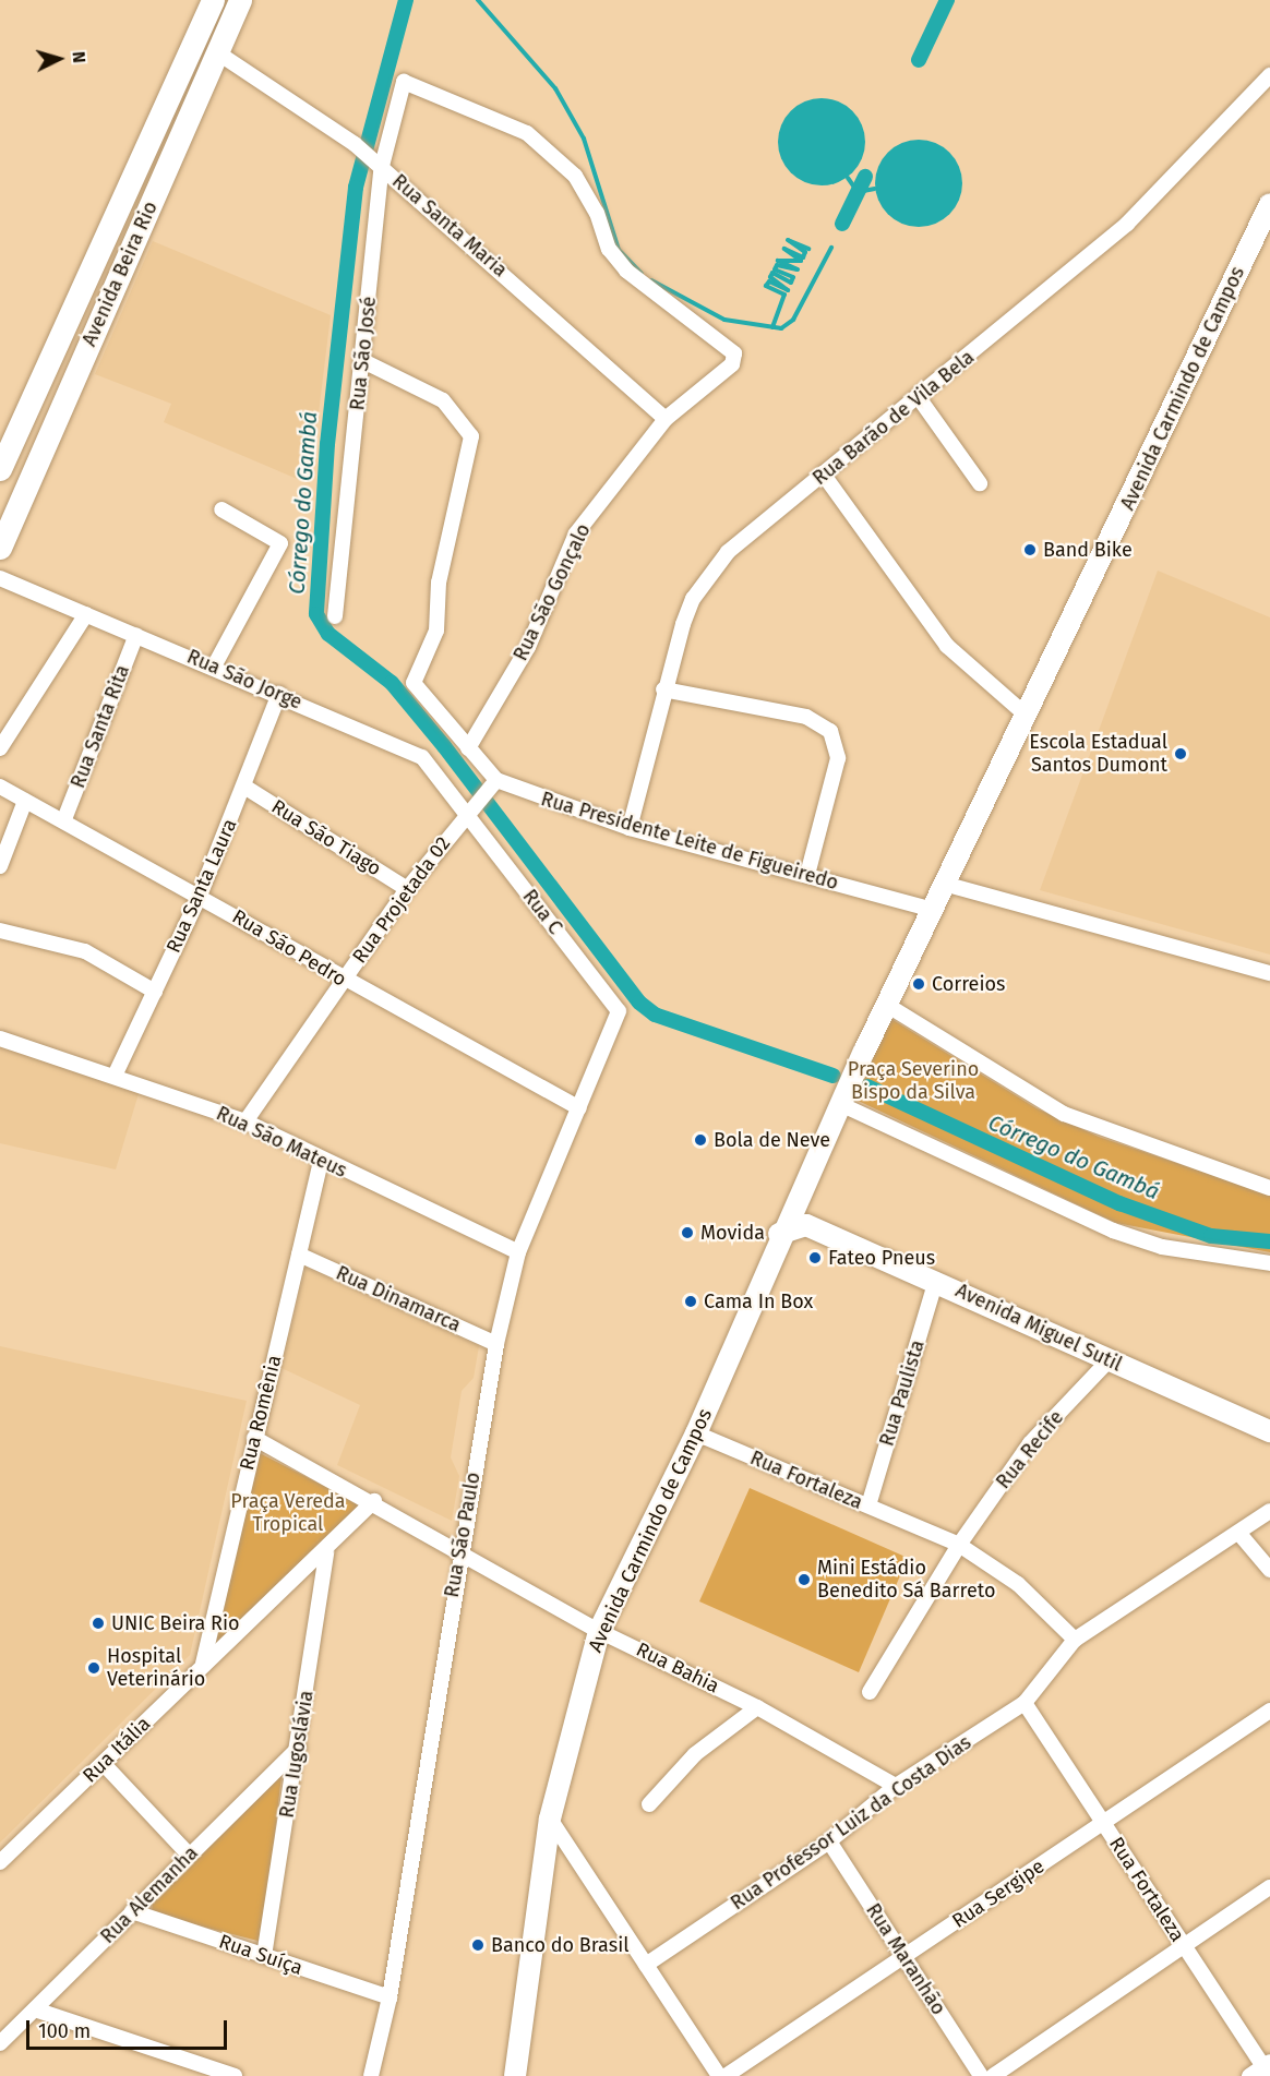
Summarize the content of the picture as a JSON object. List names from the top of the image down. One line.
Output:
{"streets":{"main road":["Avenida Beira Rio","Avenida Carmindo de Campos","Avenida Miguel Sutil"],"street":["Rua Santa Maria","Rua São José","Rua Barão de Vila Bela","Rua São Gonçalo","Rua São Jorge","Rua Santa Rita","Rua São Tiago","Rua Presidente Leite de Figueiredo","Rua Santa Laura","Rua Projetada 02","Rua C","Rua São Pedro","Rua São Mateus","Rua Dinamarca","Rua Paulista","Rua Romênia","Rua Recife","Rua Fortaleza","Rua São Paulo","Rua Bahia","Rua Itália","Rua Iugoslávia","Rua Professor Luiz da Costa Dias","Rua Sergipe","Rua Alemanha","Rua Suíça","Rua Maranhão"]},"crossings":[["Rua Santa Maria","Avenida Beira Rio"],["Rua Santa Maria","Rua São José"],["Rua Santa Maria","Rua São Gonçalo"],["Rua São José","Rua São Gonçalo"],["Rua São José","Rua Presidente Leite de Figueiredo"],["Avenida Carmindo de Campos","Rua Presidente Leite de Figueiredo"],["Avenida Carmindo de Campos","Avenida Miguel Sutil"],["Avenida Carmindo de Campos","Rua Fortaleza"],["Avenida Carmindo de Campos","Rua Bahia"],["Rua Barão de Vila Bela","Rua Presidente Leite de Figueiredo"],["Rua São Gonçalo","Rua Presidente Leite de Figueiredo"],["Rua São Jorge","Rua Santa Rita"],["Rua São Jorge","Rua Santa Laura"],["Rua São Jorge","Rua Projetada 02"],["Rua São Jorge","Rua C"],["Rua Santa Rita","Rua São Pedro"],["Rua São Tiago","Rua Santa Laura"],["Rua São Tiago","Rua Projetada 02"],["Rua Presidente Leite de Figueiredo","Rua Projetada 02"],["Rua Santa Laura","Rua São Pedro"],["Rua Santa Laura","Rua São Mateus"],["Rua Projetada 02","Rua C"],["Rua Projetada 02","Rua São Pedro"],["Rua Projetada 02","Rua São Mateus"],["Rua C","Rua São Paulo"],["Rua São Pedro","Rua São Paulo"],["Rua São Mateus","Rua Romênia"],["Rua São Mateus","Rua São Paulo"],["Rua Dinamarca","Rua Romênia"],["Rua Dinamarca","Rua São Paulo"],["Avenida Miguel Sutil","Rua Paulista"],["Avenida Miguel Sutil","Rua Recife"],["Rua Paulista","Rua Fortaleza"],["Rua Romênia","Rua Itália"],["Rua Recife","Rua Fortaleza"],["Rua Fortaleza","Rua Professor Luiz da Costa Dias"],["Rua Fortaleza","Rua Sergipe"],["Rua São Paulo","Rua Bahia"],["Rua São Paulo","Rua Suíça"],["Rua Bahia","Rua Professor Luiz da Costa Dias"],["Rua Itália","Rua Iugoslávia"],["Rua Iugoslávia","Rua Alemanha"],["Rua Iugoslávia","Rua Suíça"],["Rua Professor Luiz da Costa Dias","Rua Maranhão"],["Rua Sergipe","Rua Maranhão"],["Rua Alemanha","Rua Suíça"]],"water":["Córrego do Gambá"],"parks":["Praça Severino Bispo da Silva","Praça Vereda Tropical"],"places":["Band Bike","Escola Estadual Santos Dumont","Correios","Bola de Neve","Movida","Fateo Pneus","Cama In Box","Mini Estádio Benedito Sá Barreto","UNIC Beira Rio","Hospital Veterinário","Banco do Brasil"],"scale_bar":"100 m","north":"right"}
